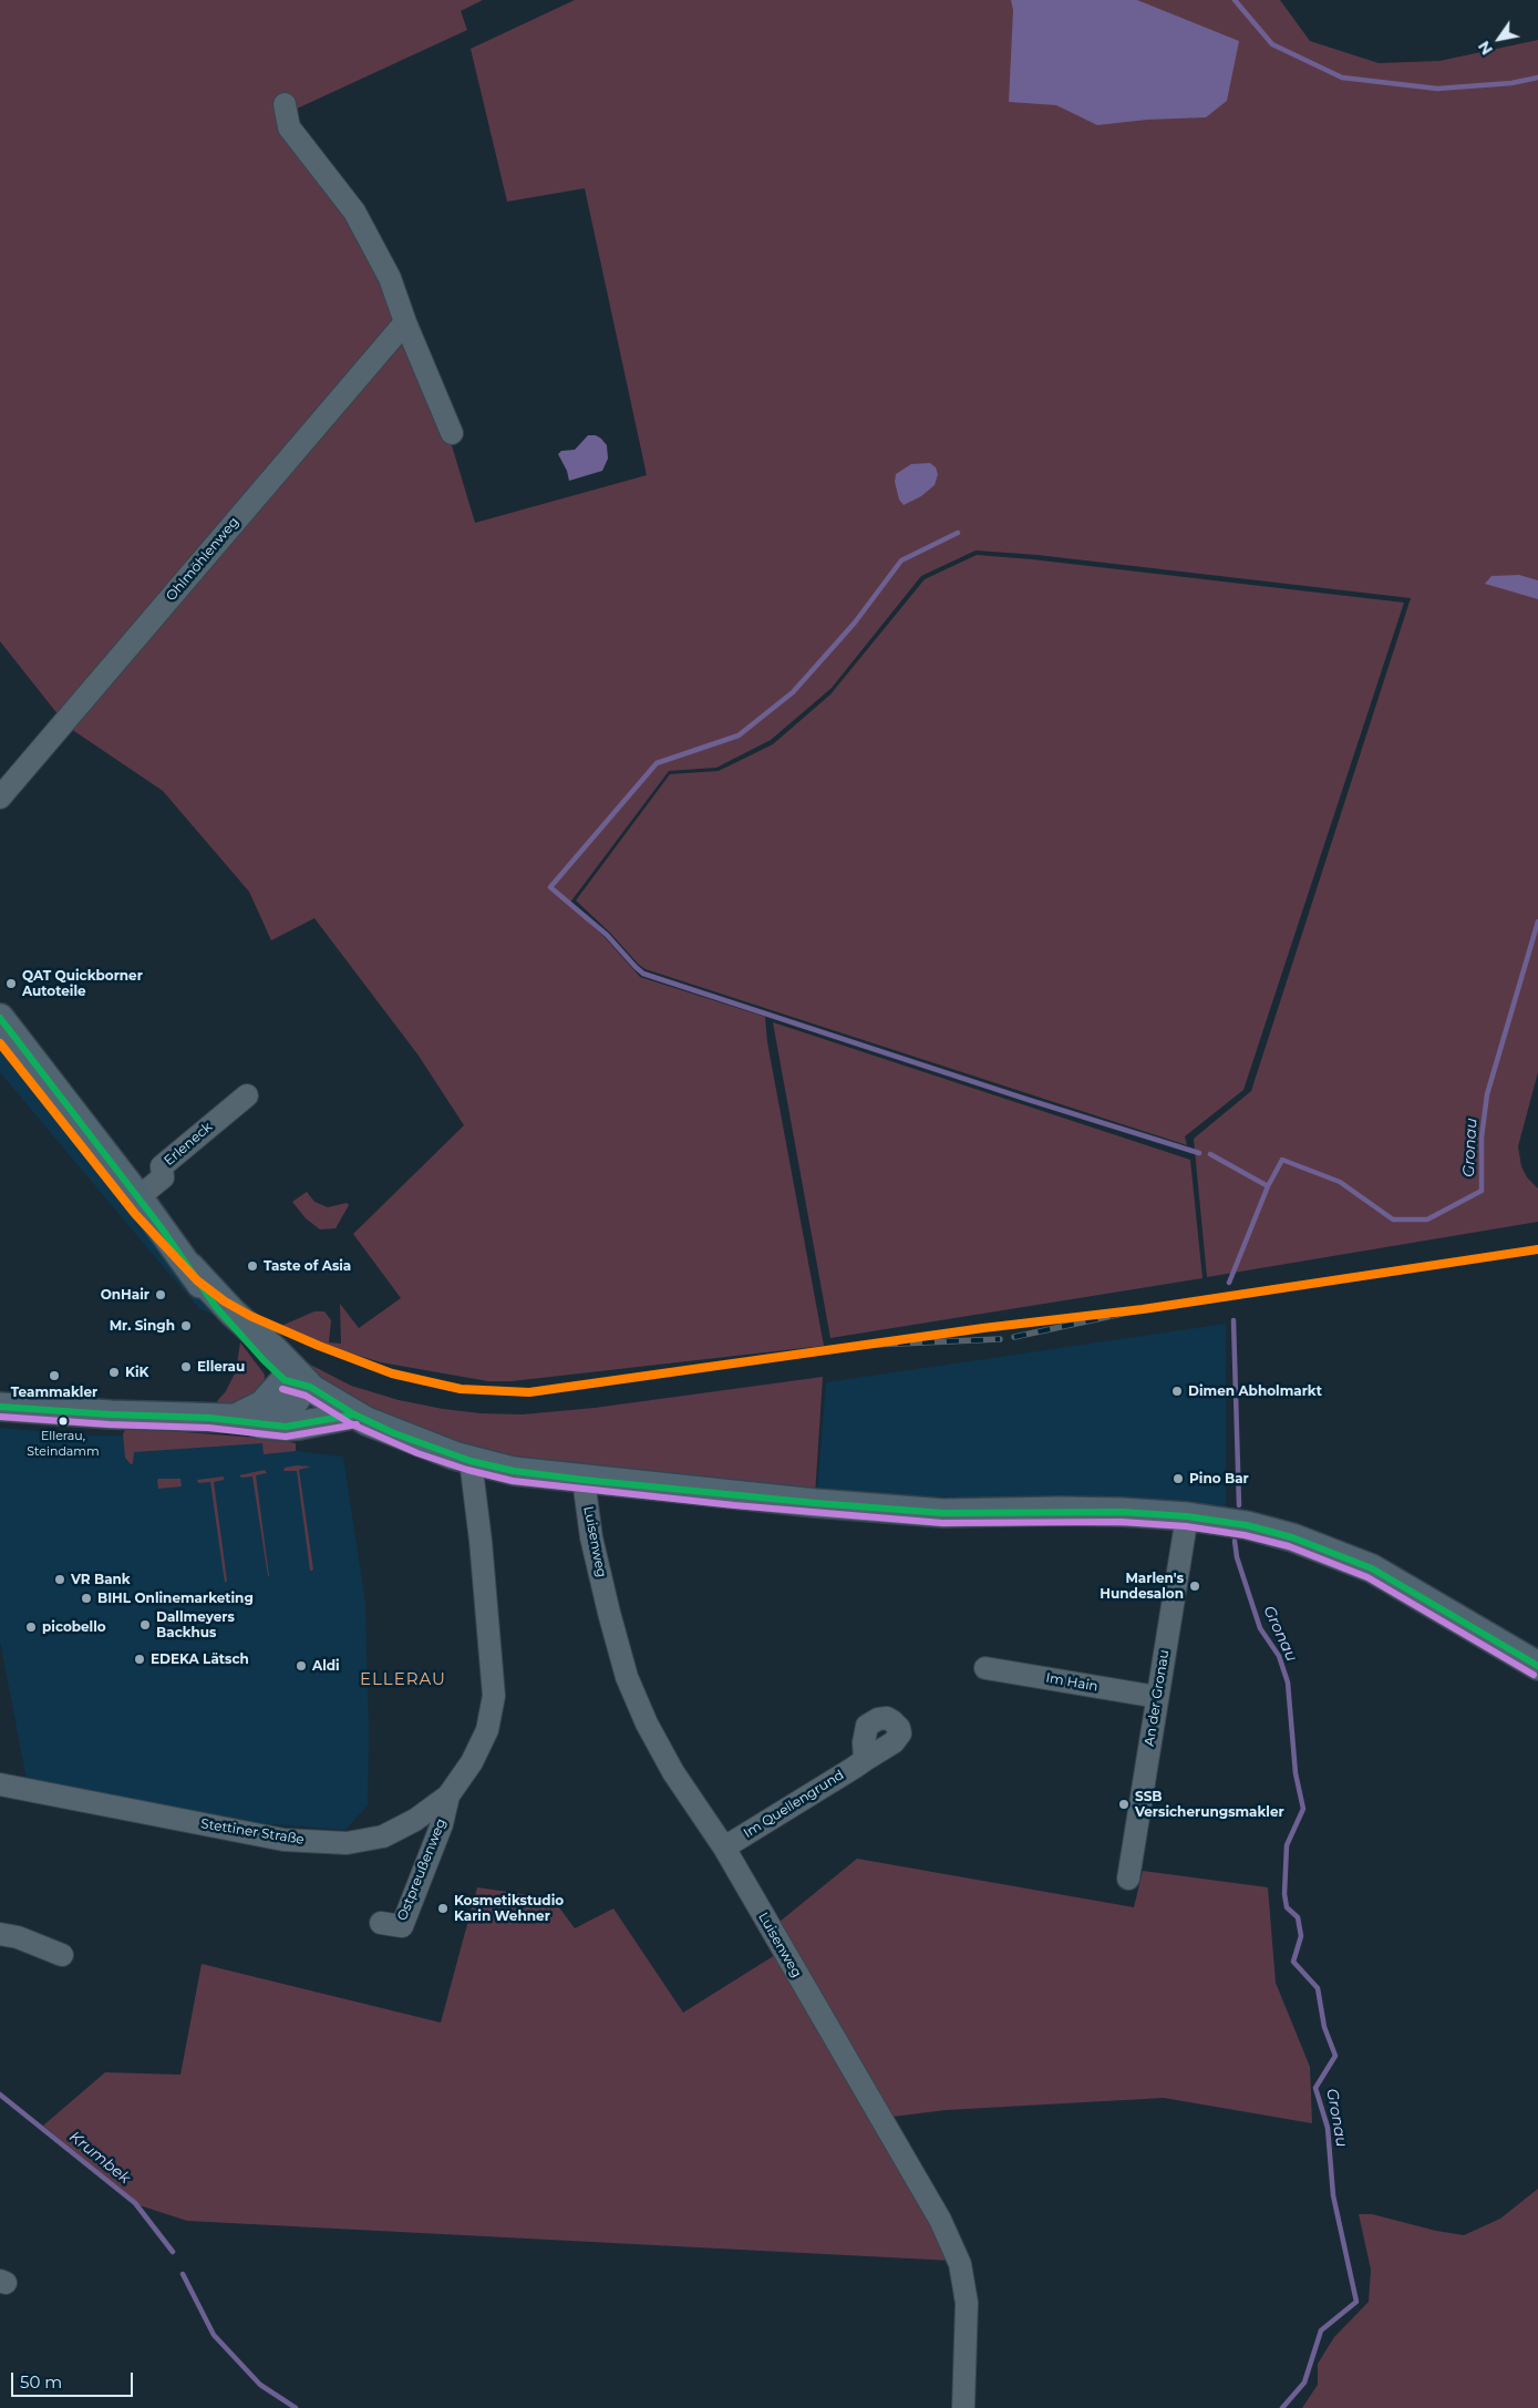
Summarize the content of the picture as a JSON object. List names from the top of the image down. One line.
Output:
{"streets":{"street":["Ohlmöhlenweg","Erleneck","Luisenweg","Im Hain","An der Gronau","Im Quellengrund","Stettiner Straße","Ostpreußenweg"]},"crossings":[["Luisenweg","Im Quellengrund"],["Im Hain","An der Gronau"],["Stettiner Straße","Ostpreußenweg"]],"districts":["ELLERAU"],"water":["Gronau","Krumbek"],"places":["QAT Quickborner Autoteile","Taste of Asia","OnHair","Mr. Singh","Ellerau","KiK","Teammakler","Dimen Abholmarkt","Ellerau, Steindamm","Pino Bar","VR Bank","Marlen's Hundesalon","BIHL Onlinemarketing","Dallmeyers Backhus","picobello","EDEKA Lätsch","Aldi","SSB Versicherungsmakler","Kosmetikstudio Karin Wehner"],"scale_bar":"50 m","north":"bottom left"}
